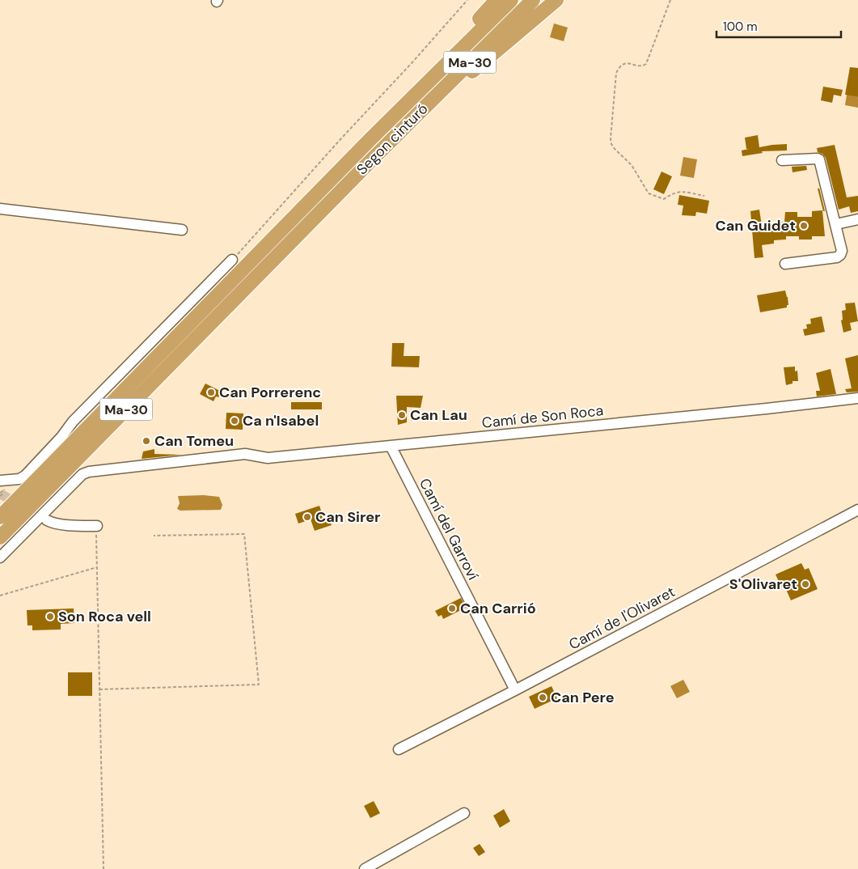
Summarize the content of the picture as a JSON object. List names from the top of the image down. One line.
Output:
{"streets":{"highway":["Ma-30","Segon cinturó"],"street":["Camí de Son Roca","Camí del Garroví","Camí de l'Olivaret"]},"crossings":[["Camí de Son Roca","Camí del Garroví"],["Camí del Garroví","Camí de l'Olivaret"]],"places":["Can Guidet","Can Porrerenc","Can Lau","Ca n'Isabel","Can Tomeu","Can Sirer","S'Olivaret","Can Carrió","Son Roca vell","Can Pere"],"scale_bar":"100 m"}
